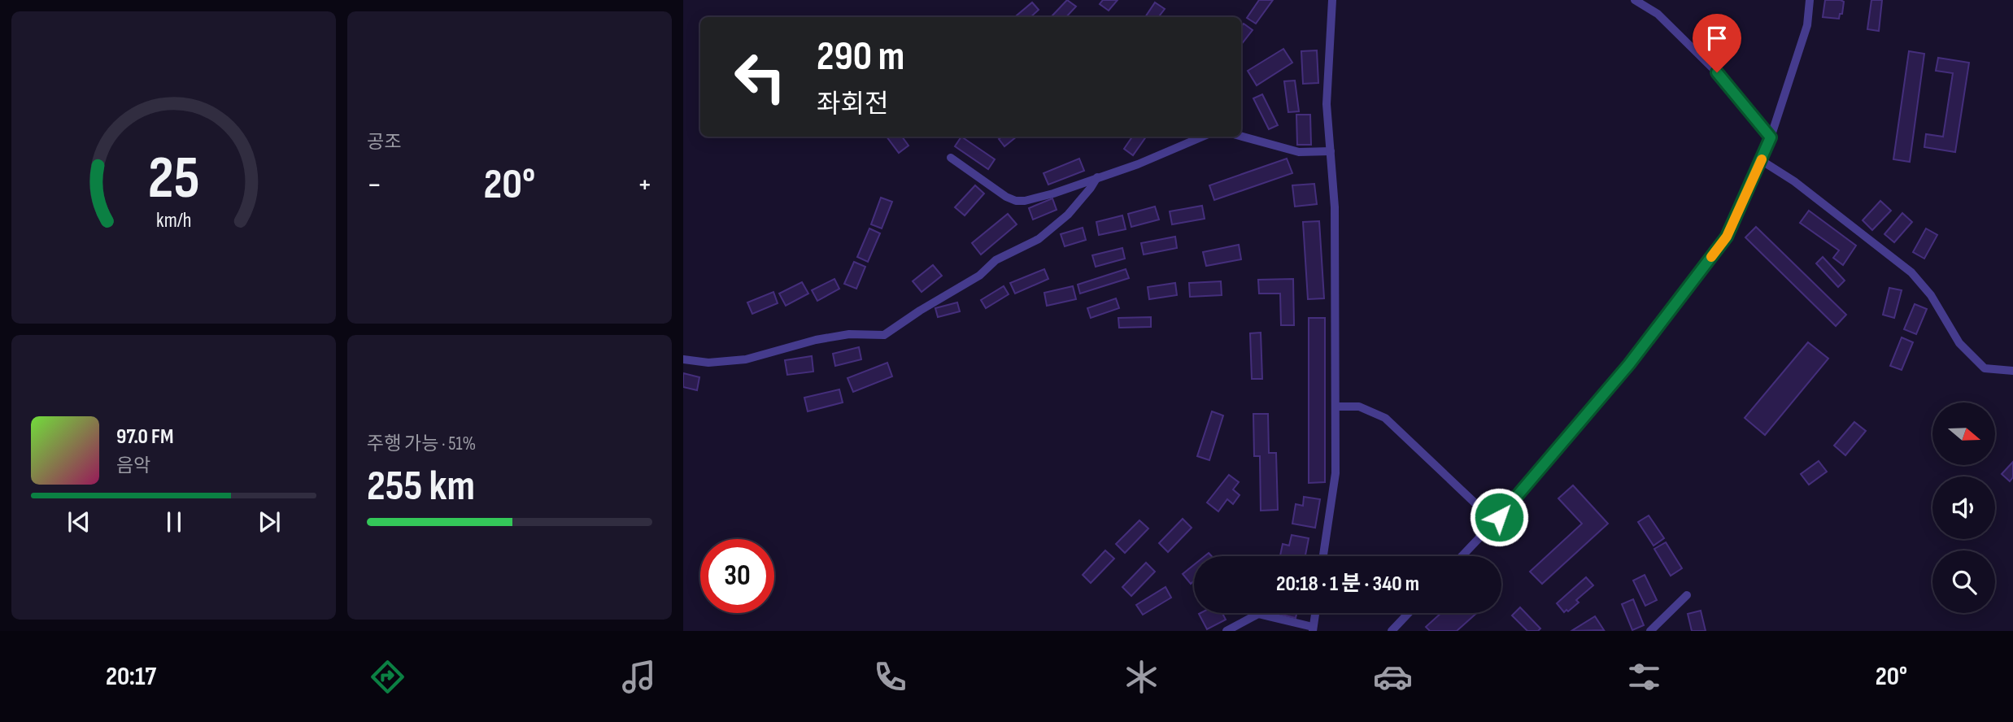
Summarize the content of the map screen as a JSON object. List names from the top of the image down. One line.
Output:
{"north":"right","page":{"tile":["공조",["주행 가능 · 51%","255 km"]],"turn":["290 m","좌회전"],"heat":["−","20°","+"],"song":["97.0 FM","음악"],"limit":"30","trip":"20:18 · 1 분 · 340 m","tabs":["20:17","20°"],"gauge":["25","km/h"]}}
